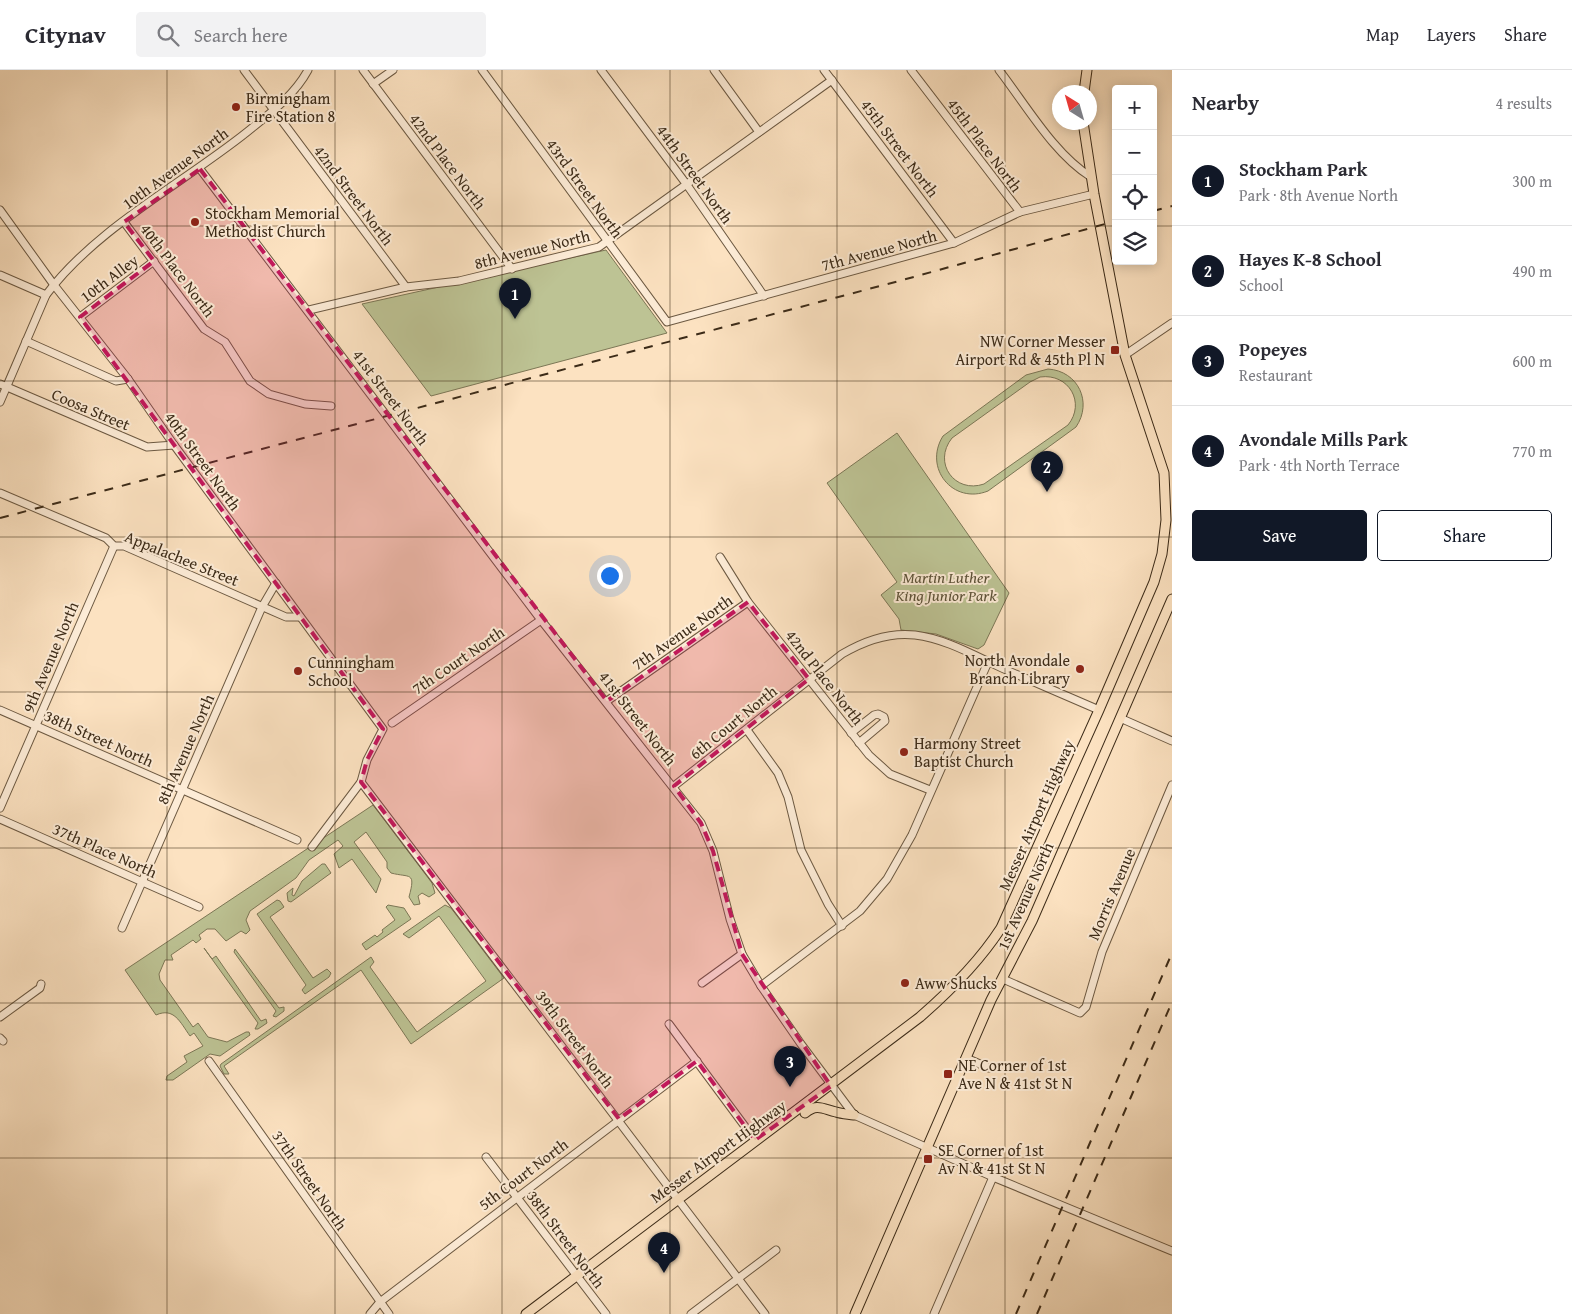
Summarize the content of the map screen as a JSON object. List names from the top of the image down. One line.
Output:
{"streets":{"main road":["Messer Airport Highway","1st Avenue North"],"street":["45th Place North","45th Street North","42nd Place North","10th Avenue North","44th Street North","43rd Street North","42nd Street North","8th Avenue North","7th Avenue North","40th Place North","10th Alley","41st Street North","Coosa Street","40th Street North","Appalachee Street","9th Avenue North","7th Court North","6th Court North","38th Street North","37th Place North","Morris Avenue","39th Street North","5th Court North","37th Street North"]},"crossings":[["45th Place North","7th Avenue North"],["45th Street North","8th Avenue North"],["45th Street North","7th Avenue North"],["42nd Place North","8th Avenue North"],["42nd Place North","7th Avenue North"],["42nd Place North","6th Court North"],["10th Avenue North","42nd Street North"],["10th Avenue North","40th Place North"],["10th Avenue North","41st Street North"],["10th Avenue North","Coosa Street"],["10th Avenue North","40th Street North"],["44th Street North","8th Avenue North"],["44th Street North","7th Avenue North"],["43rd Street North","8th Avenue North"],["43rd Street North","7th Avenue North"],["42nd Street North","8th Avenue North"],["8th Avenue North","41st Street North"],["8th Avenue North","40th Street North"],["8th Avenue North","Appalachee Street"],["8th Avenue North","38th Street North"],["8th Avenue North","37th Place North"],["7th Avenue North","41st Street North"],["7th Avenue North","Messer Airport Highway"],["40th Place North","10th Alley"],["10th Alley","40th Street North"],["41st Street North","7th Court North"],["41st Street North","6th Court North"],["41st Street North","Messer Airport Highway"],["41st Street North","1st Avenue North"],["Coosa Street","40th Street North"],["40th Street North","Appalachee Street"],["40th Street North","39th Street North"],["Appalachee Street","9th Avenue North"],["9th Avenue North","38th Street North"],["38th Street North","Messer Airport Highway"],["38th Street North","5th Court North"],["Messer Airport Highway","39th Street North"],["Morris Avenue","1st Avenue North"],["39th Street North","5th Court North"],["5th Court North","37th Street North"]],"parks":["Martin Luther King Junior Park"],"places":{"other":["Birmingham Fire Station 8","Stockham Memorial Methodist Church","North Avondale Branch Library","Cunningham School","Harmony Street Baptist Church","Aww Shucks"],"transit":["NW Corner Messer Airport Rd & 45th Pl N","NE Corner of 1st Ave N & 41st St N","SE Corner of 1st Av N & 41st St N"]},"north":"top left","page":{"header":"Citynav","search":"Search here","nav":["Map","Layers","Share"],"heading":["Nearby","4 results"],"map_buttons":["+","−"],"list":[{"mark":"1","name":"Stockham Park","note":"Park · 8th Avenue North","value":"300 m"},{"mark":"2","name":"Hayes K-8 School","note":"School","value":"490 m"},{"mark":"3","name":"Popeyes","note":"Restaurant","value":"600 m"},{"mark":"4","name":"Avondale Mills Park","note":"Park · 4th North Terrace","value":"770 m"}],"pins":["1","2","3","4"],"buttons":["Save","Share"]}}
